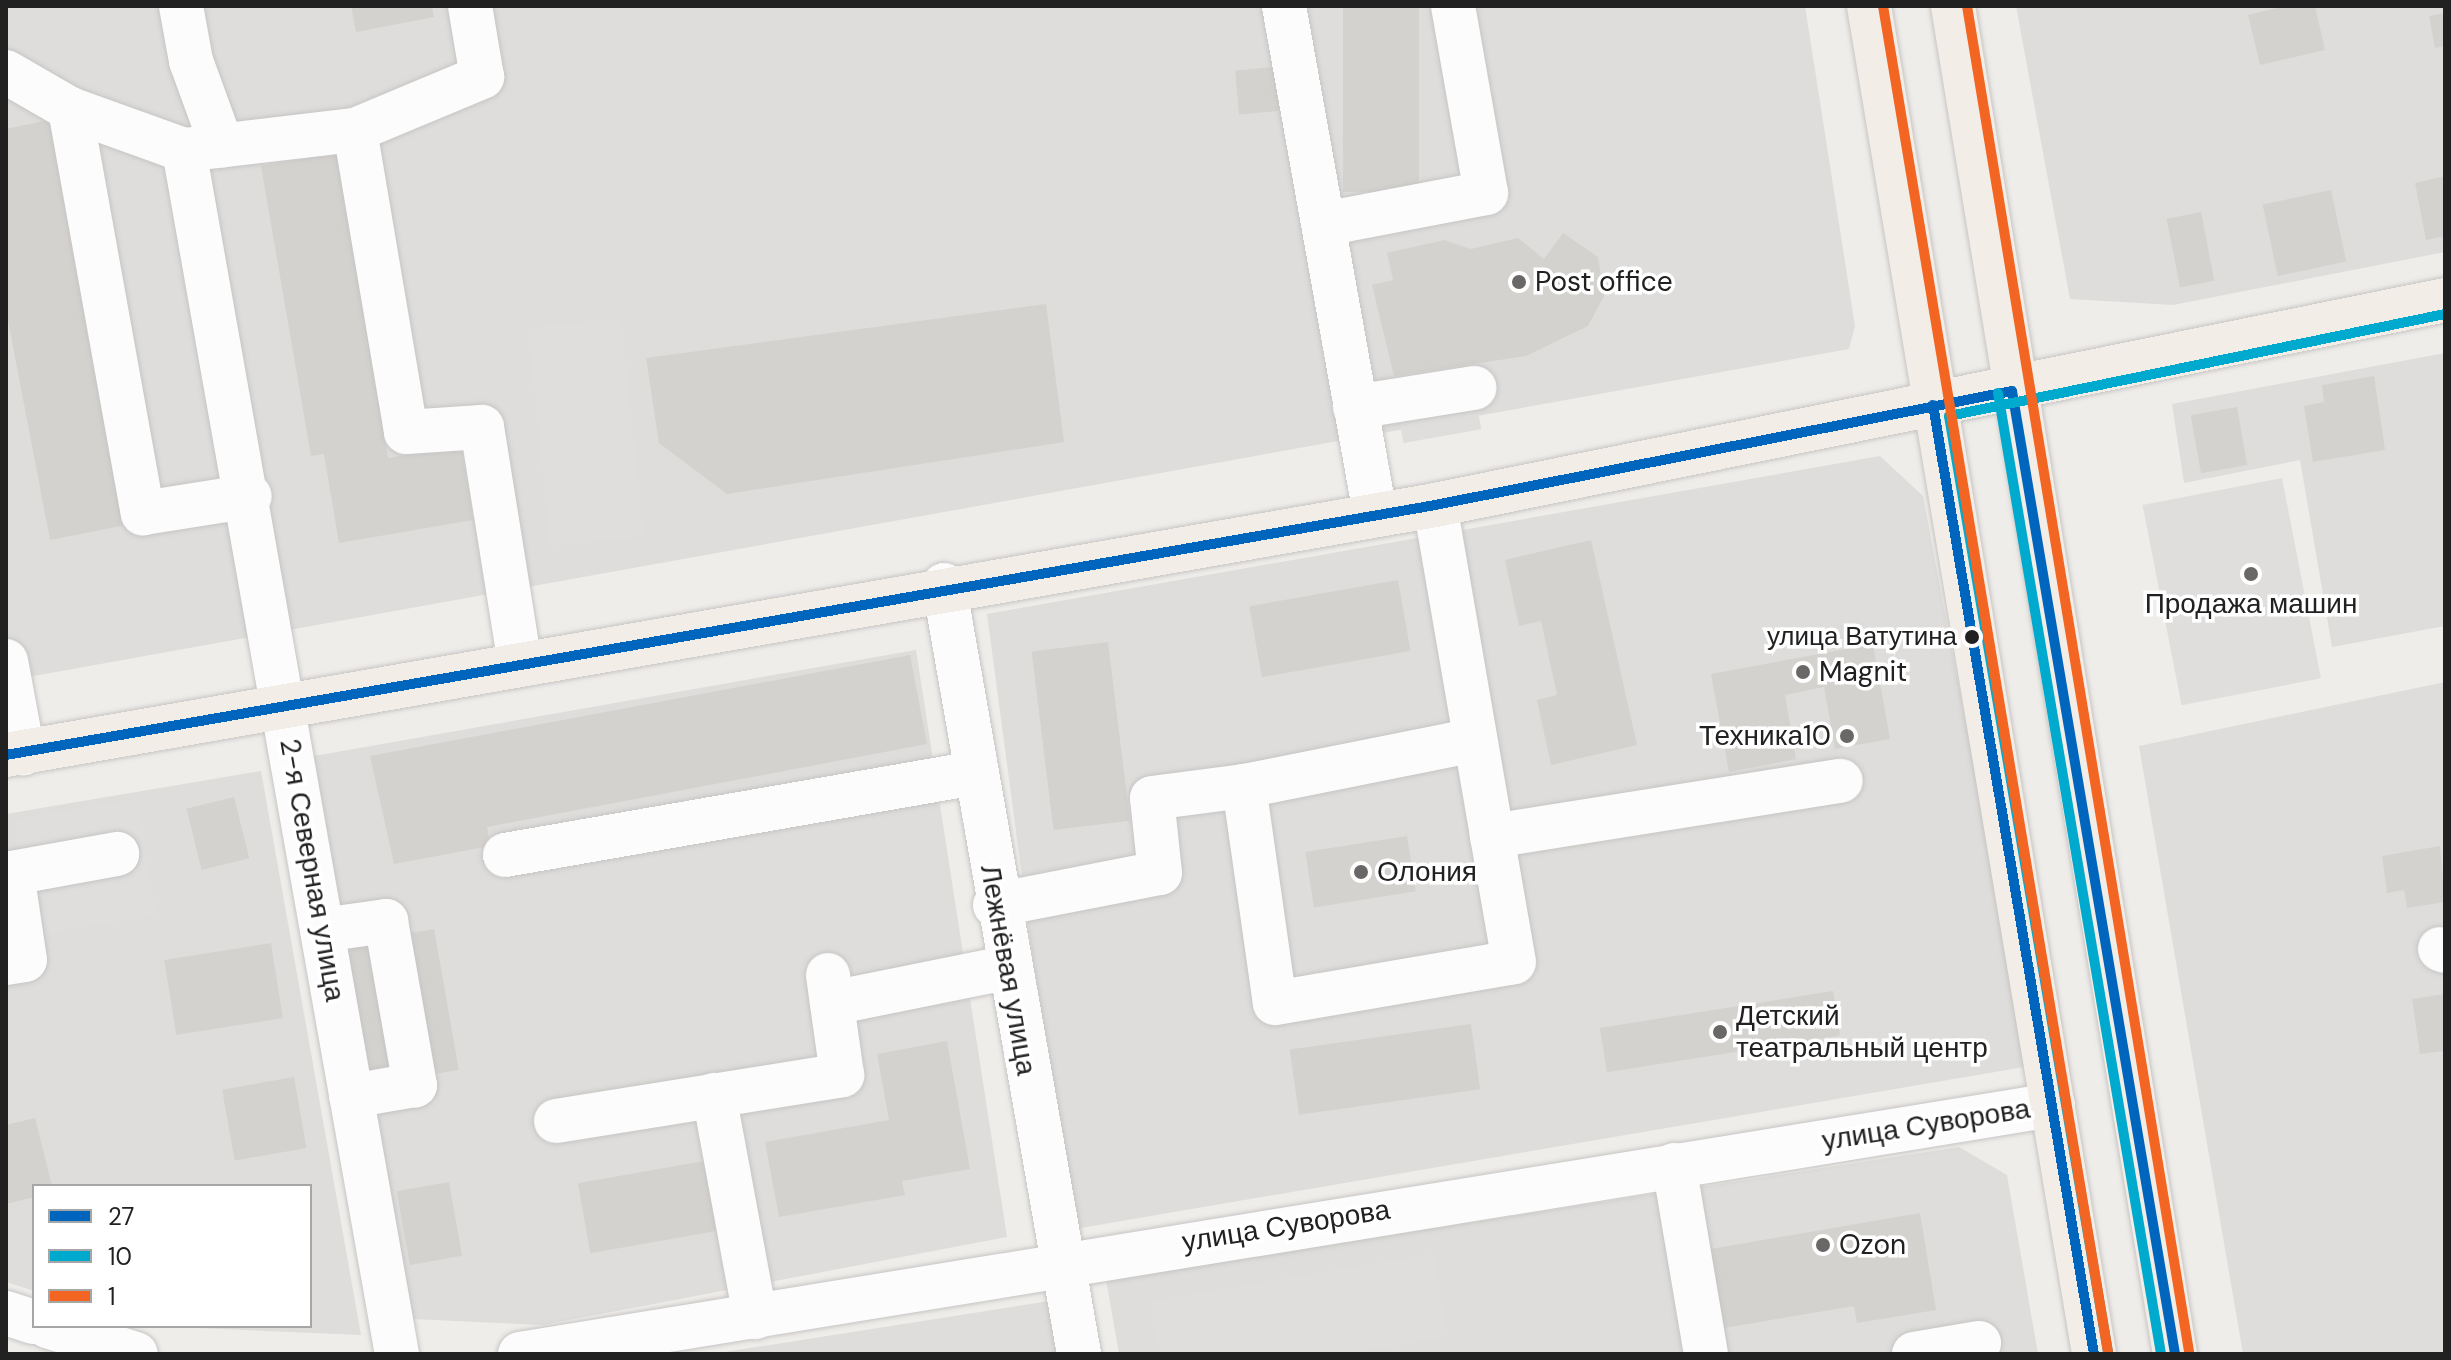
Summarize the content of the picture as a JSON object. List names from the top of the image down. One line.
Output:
{"streets":{"street":["2-я Северная улица","Лежнёвая улица","улица Суворова"]},"crossings":[["Лежнёвая улица","улица Суворова"]],"places":["Post office","Продажа машин","улица Ватутина","Magnit","Техника10","Олония","Детский театральный центр","Ozon"],"lines":["transit line 1","transit line 10","transit line 27"],"legend":["27","10","1"]}
